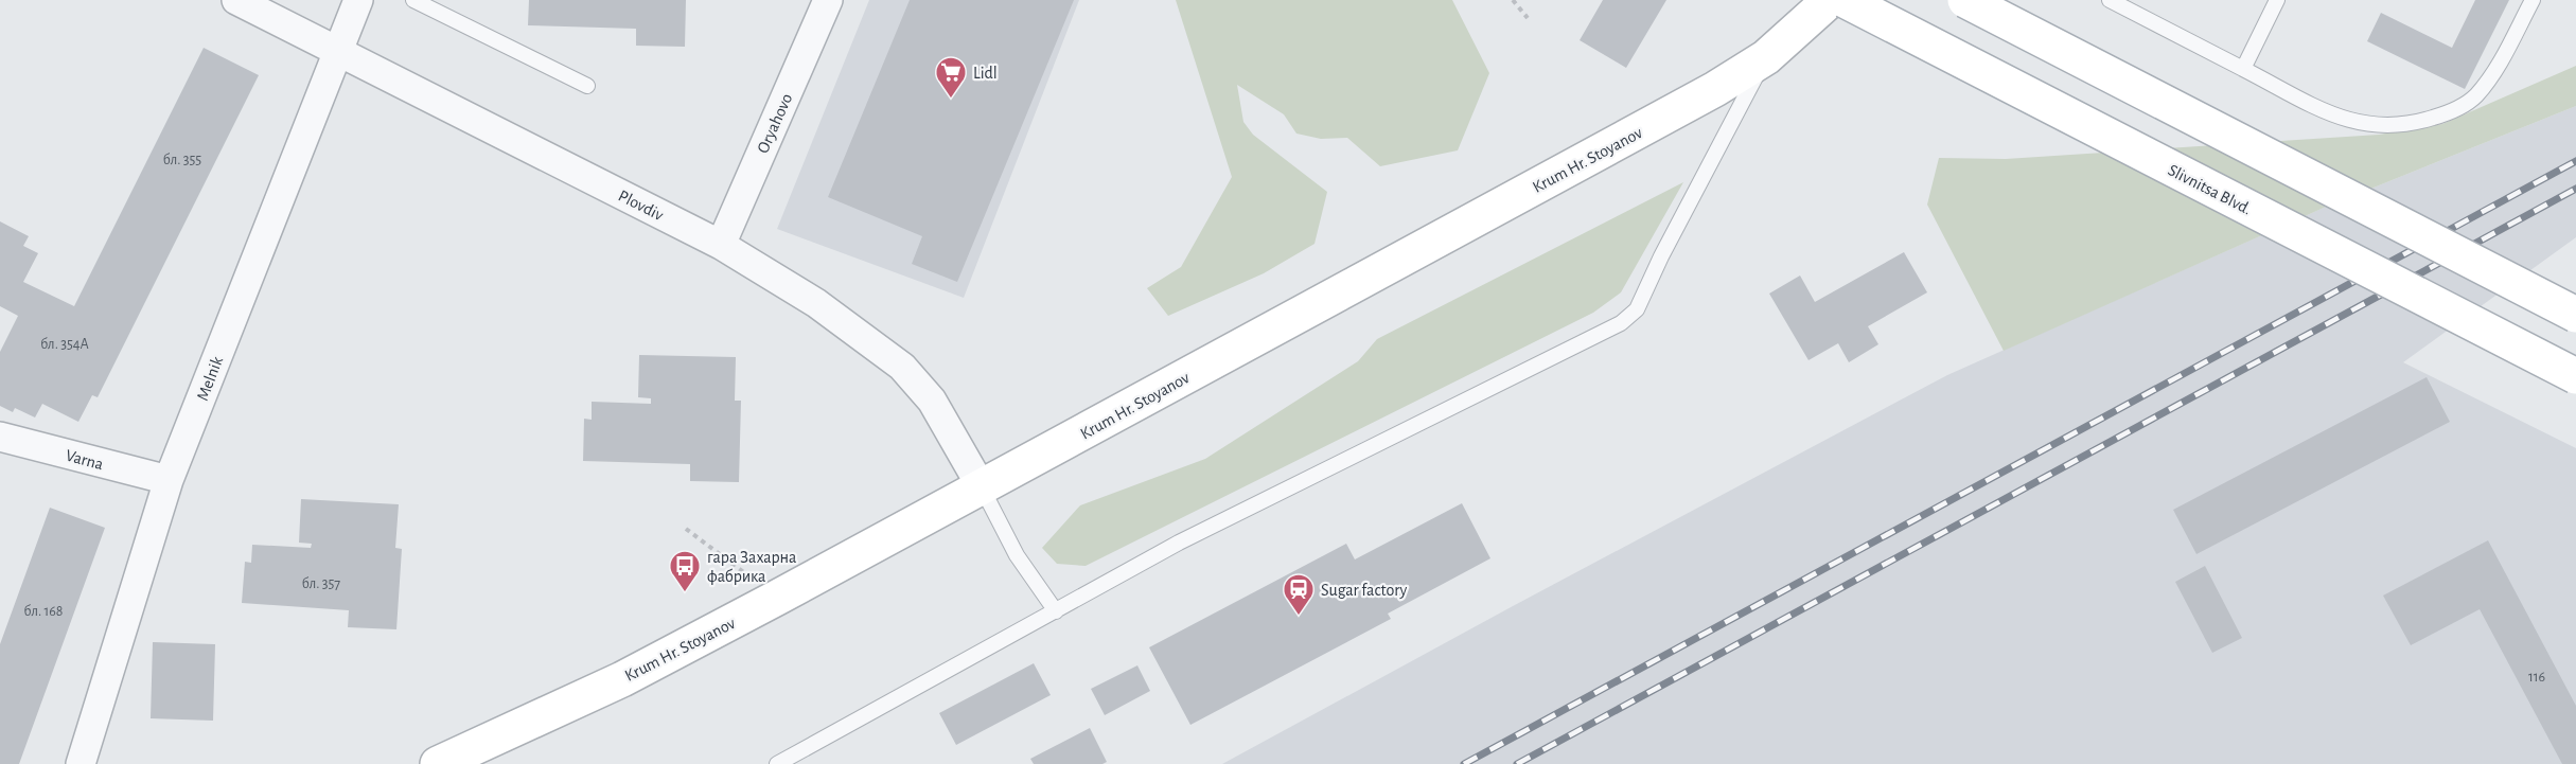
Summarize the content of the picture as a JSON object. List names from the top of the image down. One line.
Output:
{"streets":{"street":["Oryahovo","Krum Hr. Stoyanov","Slivnitsa Blvd.","Plovdiv","Melnik","Varna"]},"crossings":[["Oryahovo","Plovdiv"],["Krum Hr. Stoyanov","Plovdiv"],["Plovdiv","Melnik"],["Melnik","Varna"]],"places":{"supermarket":["Lidl"],"bus stop":["гара Захарна фабрика"],"station":["Sugar factory"]},"house_numbers":["бл. 355","бл. 354А","бл. 357","бл. 168","116"]}
